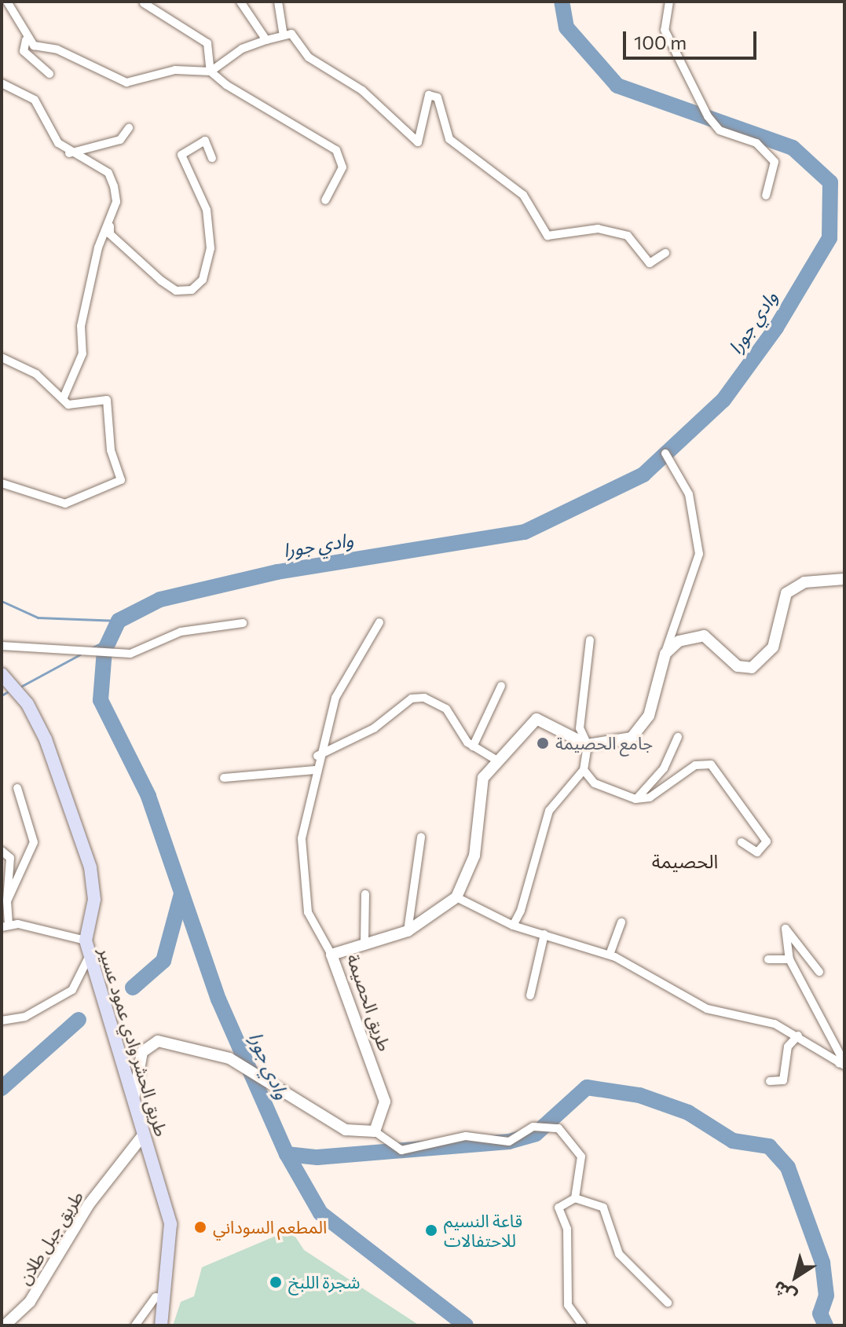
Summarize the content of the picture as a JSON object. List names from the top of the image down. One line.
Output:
{"streets":{"main road":["طريق الحشر وادي عمود عسير"],"street":["طريق الحصيمة","طريق جبل طلان"]},"crossings":[["طريق الحشر وادي عمود عسير","طريق جبل طلان"]],"districts":["الحصيمة"],"water":["وادي جورا"],"places":["جامع الحصيمة","المطعم السوداني","قاعة النسيم للاحتفالات","شجرة اللبخ"],"scale_bar":"100 m","north":"bottom left"}
